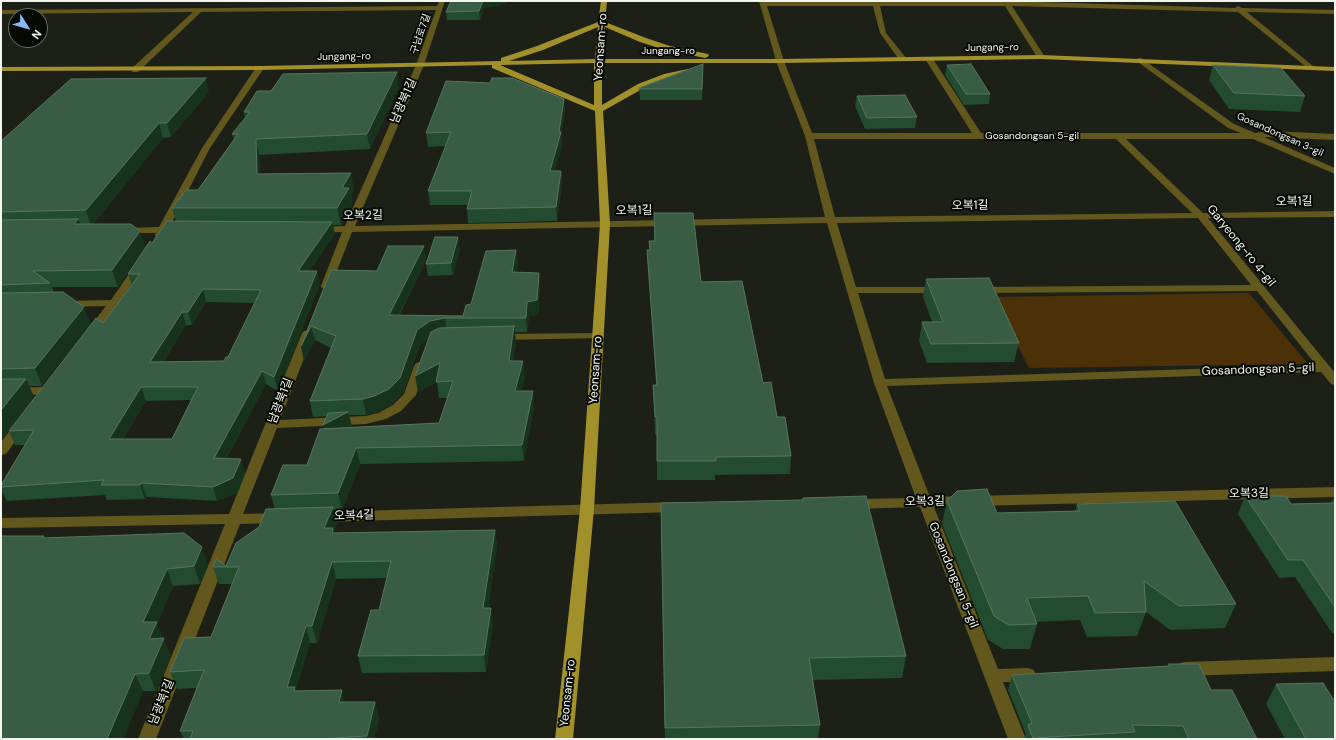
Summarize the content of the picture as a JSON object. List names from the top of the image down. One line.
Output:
{"streets":{"main road":["Yeonsam-ro","Jungang-ro"],"street":["구남로7길","남광북1길","Gosandongsan 3-gil","Gosandongsan 5-gil","오복1길","오복2길","Garyeong-ro 4-gil","오복3길","오복4길"]},"crossings":[["구남로7길","Jungang-ro"],["구남로7길","남광북1길"],["Yeonsam-ro","Jungang-ro"],["Yeonsam-ro","오복1길"],["Yeonsam-ro","오복2길"],["Yeonsam-ro","오복4길"],["Jungang-ro","남광북1길"],["Jungang-ro","Gosandongsan 3-gil"],["Jungang-ro","Gosandongsan 5-gil"],["남광북1길","오복2길"],["Gosandongsan 3-gil","Gosandongsan 5-gil"],["Gosandongsan 5-gil","오복1길"],["Gosandongsan 5-gil","Garyeong-ro 4-gil"],["Gosandongsan 5-gil","오복3길"],["오복1길","오복2길"],["오복1길","Garyeong-ro 4-gil"]],"north":"bottom right"}
